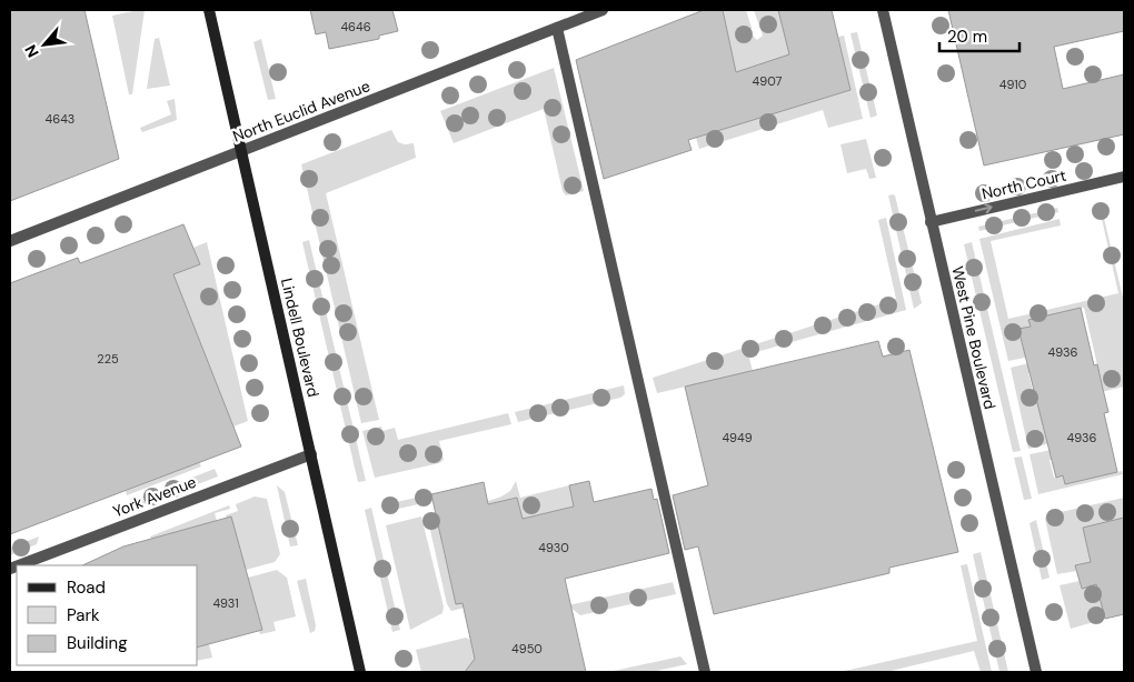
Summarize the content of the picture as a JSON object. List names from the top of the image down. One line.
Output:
{"streets":{"main road":["Lindell Boulevard"],"street":["North Euclid Avenue","North Court","West Pine Boulevard","York Avenue"]},"crossings":[["North Euclid Avenue","Lindell Boulevard"],["North Court","West Pine Boulevard"],["Lindell Boulevard","York Avenue"]],"one_way":["North Court"],"house_numbers":["4646","4907","4910","4643","4936","225","4949","4936","4930","4931","4950"],"legend":["Road","Park","Building"],"scale_bar":"20 m","north":"bottom left"}
